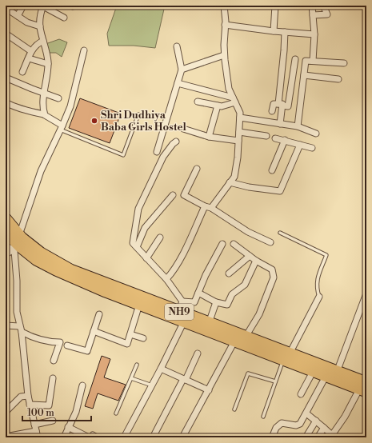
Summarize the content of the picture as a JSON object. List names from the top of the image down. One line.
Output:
{"streets":{"highway":["NH9"]},"places":["Shri Dudhiya Baba Girls Hostel"],"scale_bar":"100 m"}
